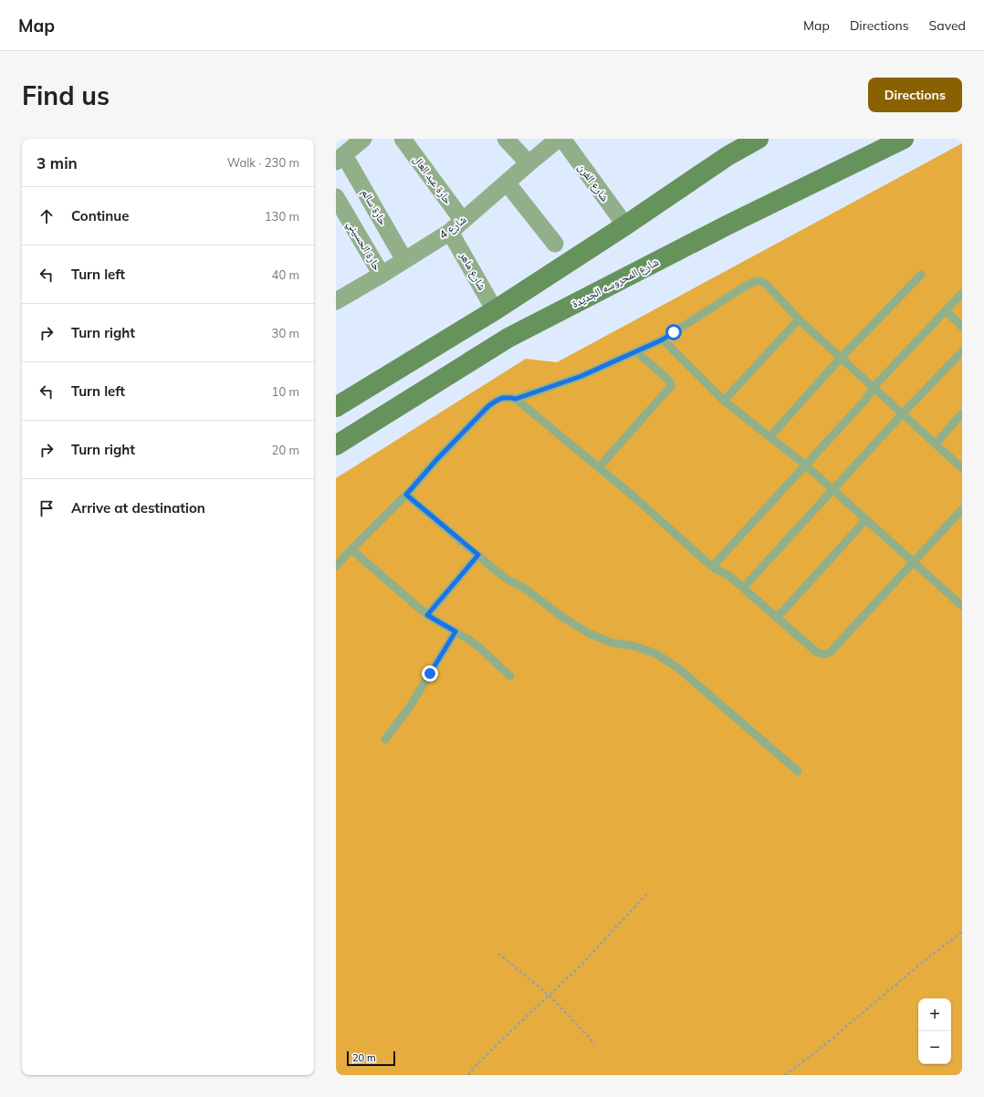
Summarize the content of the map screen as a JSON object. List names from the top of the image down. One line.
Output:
{"streets":{"main road":["شارع المحروسه الجديدة"],"street":["حارة عبد العال","شارع الفرن","حارة سالم","شارع 4","حارة الحسيني","شارع ماهر"]},"crossings":[["حارة عبد العال","شارع 4"],["حارة عبد العال","شارع ماهر"],["حارة سالم","شارع 4"],["شارع 4","حارة الحسيني"],["شارع 4","شارع ماهر"]],"scale_bar":"20 m","page":{"header":"Map","nav":["Map","Directions","Saved"],"buttons":"Directions","title":"Find us","heading":["3 min","Walk · 230 m"],"list":[["Continue","130 m"],["Turn left","40 m"],["Turn right","30 m"],["Turn left","10 m"],["Turn right","20 m"],"Arrive at destination"],"map_buttons":["+","−"],"scale":"20 m"}}
